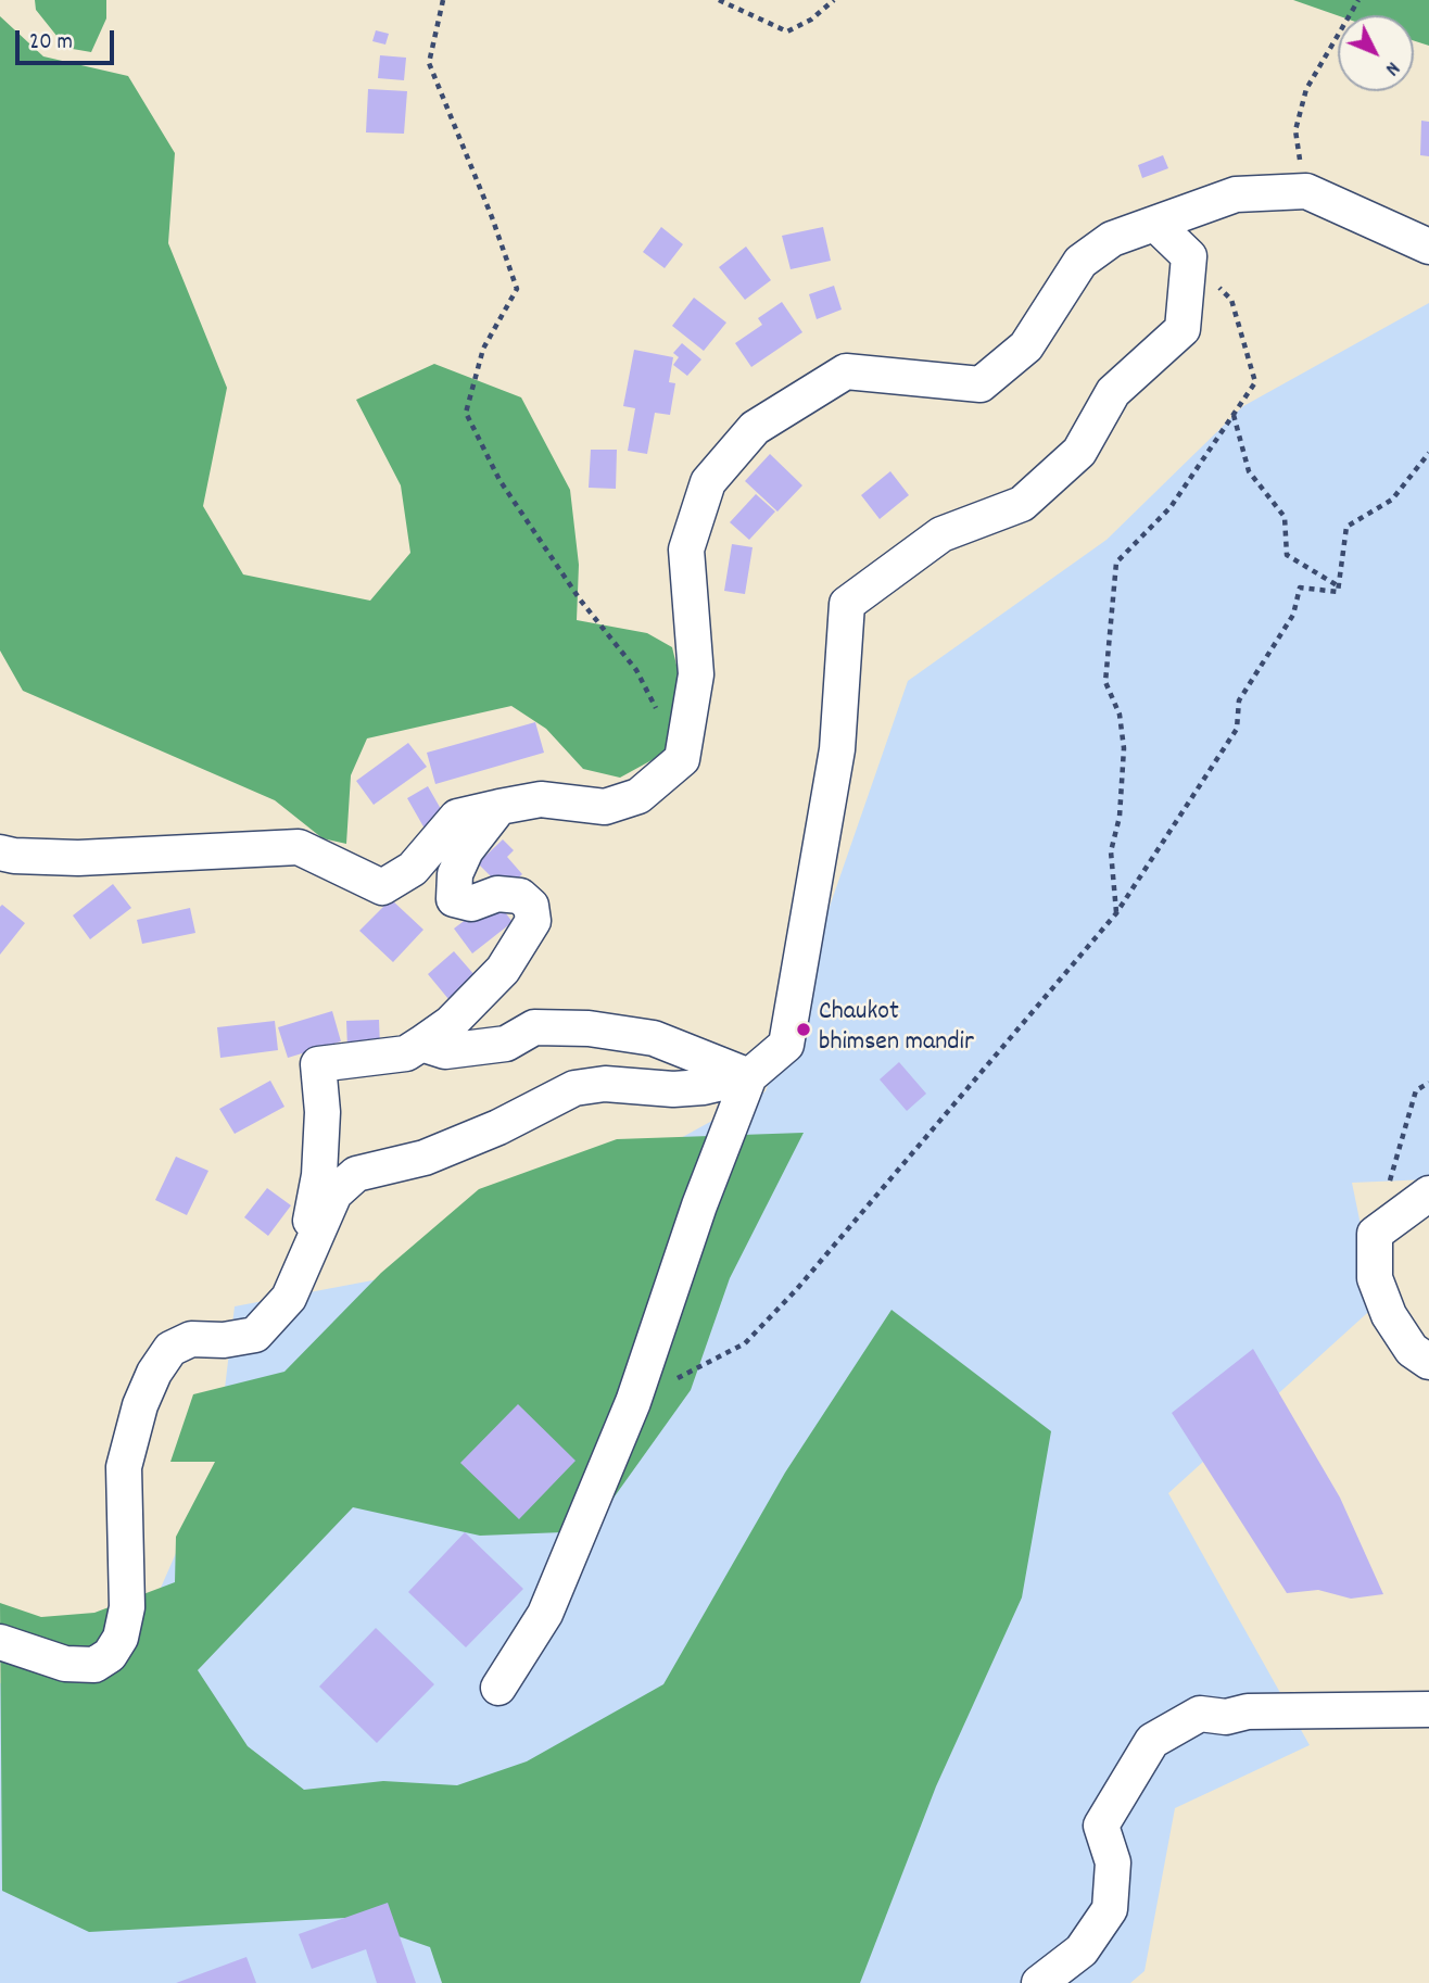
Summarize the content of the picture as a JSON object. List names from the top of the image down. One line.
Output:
{"places":["Chaukot bhimsen mandir"],"scale_bar":"20 m","north":"bottom right"}
